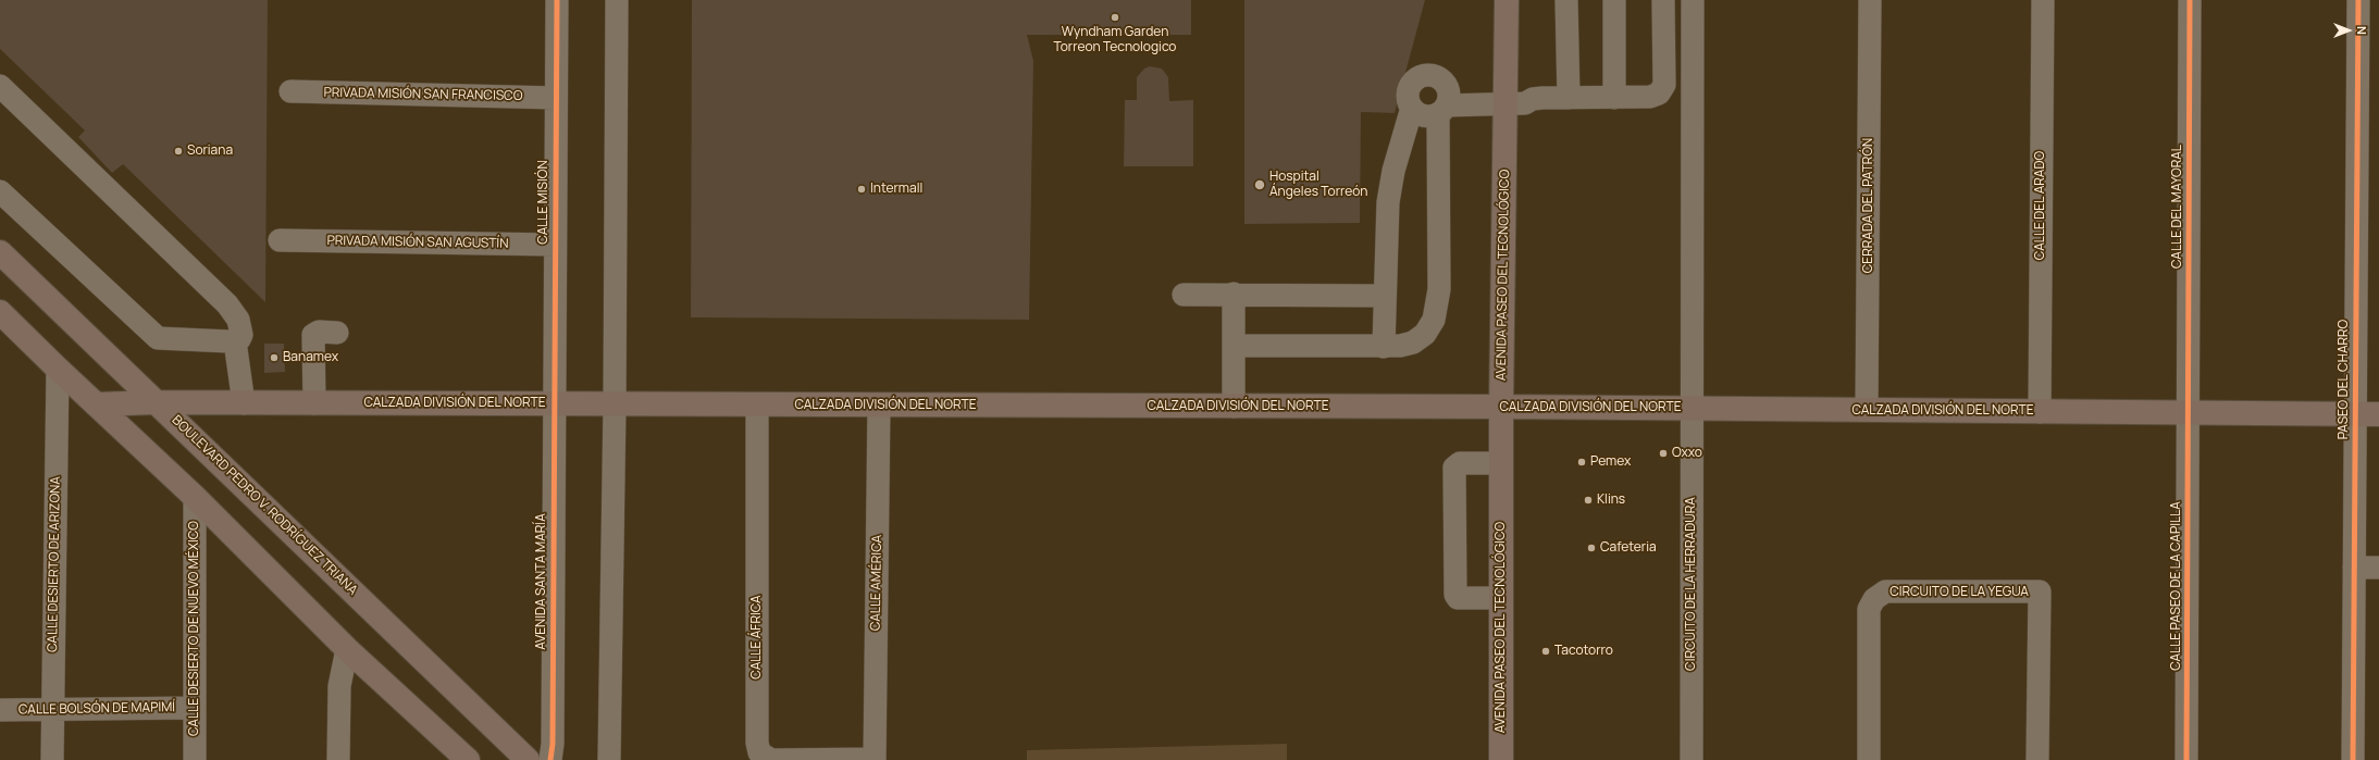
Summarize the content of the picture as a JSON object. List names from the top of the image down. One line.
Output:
{"streets":{"main road":["AVENIDA PASEO DEL TECNOLÓGICO","CALZADA DIVISIÓN DEL NORTE","BOULEVARD PEDRO V. RODRÍGUEZ TRIANA"],"street":["PRIVADA MISIÓN SAN FRANCISCO","CALLE MISIÓN","CERRADA DEL PATRÓN","CALLE DEL ARADO","CALLE DEL MAYORAL","PRIVADA MISIÓN SAN AGUSTÍN","PASEO DEL CHARRO","CALLE DESIERTO DE ARIZONA","AVENIDA SANTA MARÍA","CALLE AMÉRICA","CIRCUITO DE LA HERRADURA","CALLE PASEO DE LA CAPILLA","CIRCUITO DE LA YEGUA","CALLE DESIERTO DE NUEVO MÉXICO","CALLE ÁFRICA","CALLE BOLSÓN DE MAPIMÍ"]},"crossings":[["PRIVADA MISIÓN SAN FRANCISCO","CALLE MISIÓN"],["CALLE MISIÓN","PRIVADA MISIÓN SAN AGUSTÍN"],["CALLE MISIÓN","CALZADA DIVISIÓN DEL NORTE"],["CALLE MISIÓN","AVENIDA SANTA MARÍA"],["CERRADA DEL PATRÓN","CALZADA DIVISIÓN DEL NORTE"],["CALLE DEL ARADO","CALZADA DIVISIÓN DEL NORTE"],["CALLE DEL MAYORAL","CALZADA DIVISIÓN DEL NORTE"],["CALLE DEL MAYORAL","CALLE PASEO DE LA CAPILLA"],["AVENIDA PASEO DEL TECNOLÓGICO","CALZADA DIVISIÓN DEL NORTE"],["PASEO DEL CHARRO","CALZADA DIVISIÓN DEL NORTE"],["CALZADA DIVISIÓN DEL NORTE","BOULEVARD PEDRO V. RODRÍGUEZ TRIANA"],["CALZADA DIVISIÓN DEL NORTE","AVENIDA SANTA MARÍA"],["CALZADA DIVISIÓN DEL NORTE","CALLE AMÉRICA"],["CALZADA DIVISIÓN DEL NORTE","CIRCUITO DE LA HERRADURA"],["CALZADA DIVISIÓN DEL NORTE","CALLE PASEO DE LA CAPILLA"],["CALZADA DIVISIÓN DEL NORTE","CALLE ÁFRICA"],["CALLE DESIERTO DE ARIZONA","CALLE BOLSÓN DE MAPIMÍ"],["CALLE AMÉRICA","CALLE ÁFRICA"],["CALLE DESIERTO DE NUEVO MÉXICO","CALLE BOLSÓN DE MAPIMÍ"]],"places":["Wyndham Garden Torreon Tecnologico","Soriana","Hospital Ángeles Torreón","Intermall","Banamex","Oxxo","Pemex","Klins","Cafeteria","Tacotorro"],"north":"right"}
